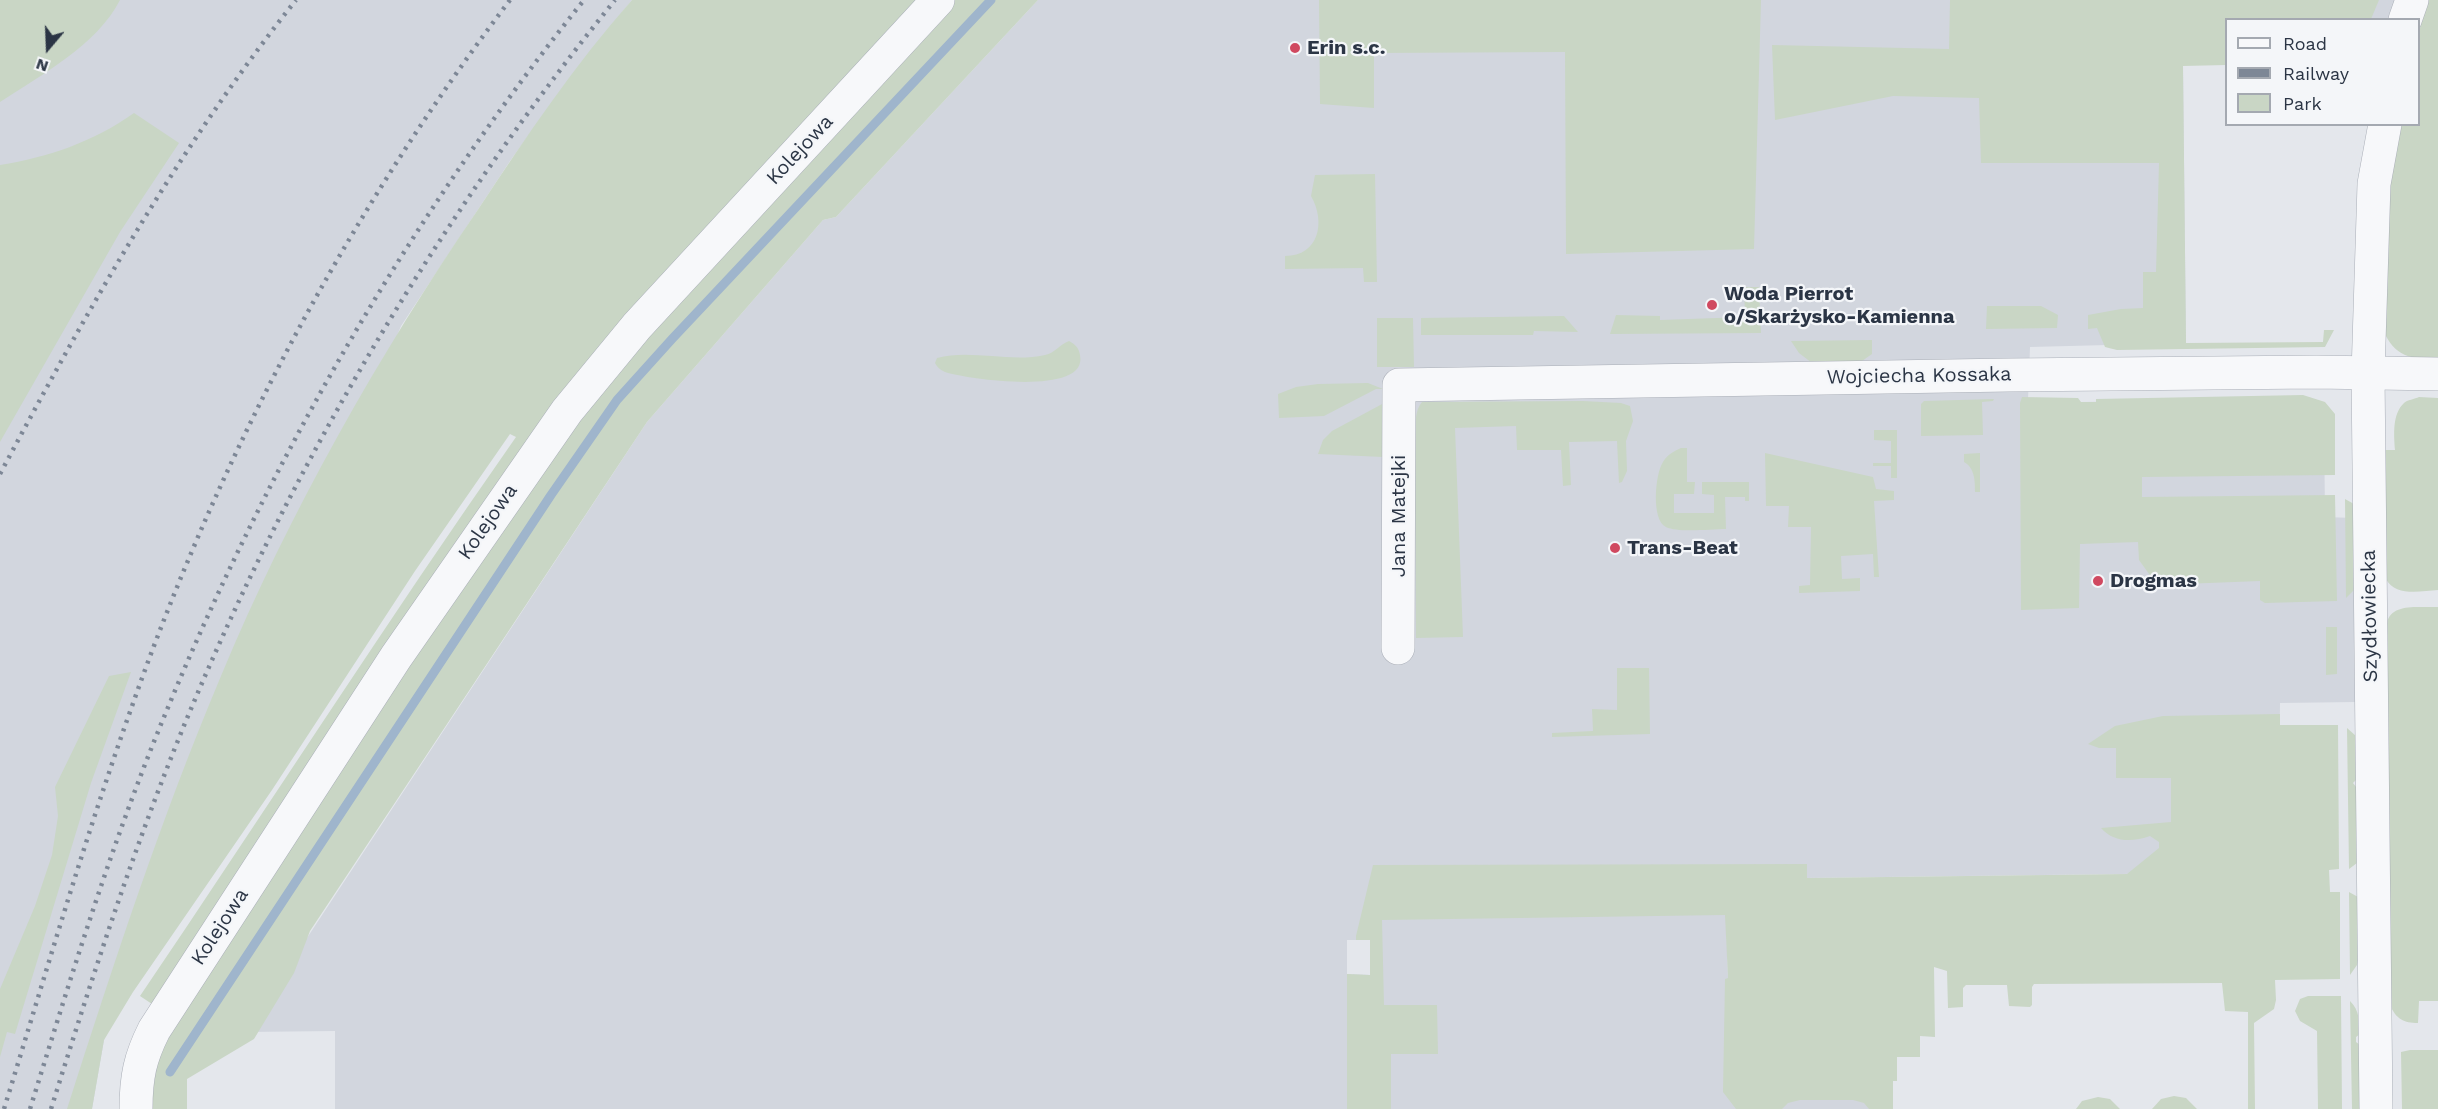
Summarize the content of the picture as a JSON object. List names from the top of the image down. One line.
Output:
{"streets":{"street":["Kolejowa","Wojciecha Kossaka","Jana Matejki","Szydłowiecka"]},"crossings":[["Wojciecha Kossaka","Jana Matejki"],["Wojciecha Kossaka","Szydłowiecka"]],"places":["Erin s.c.","Woda Pierrot o/Skarżysko-Kamienna","Trans-Beat","Drogmas"],"legend":["Road","Railway","Park"],"north":"bottom"}
